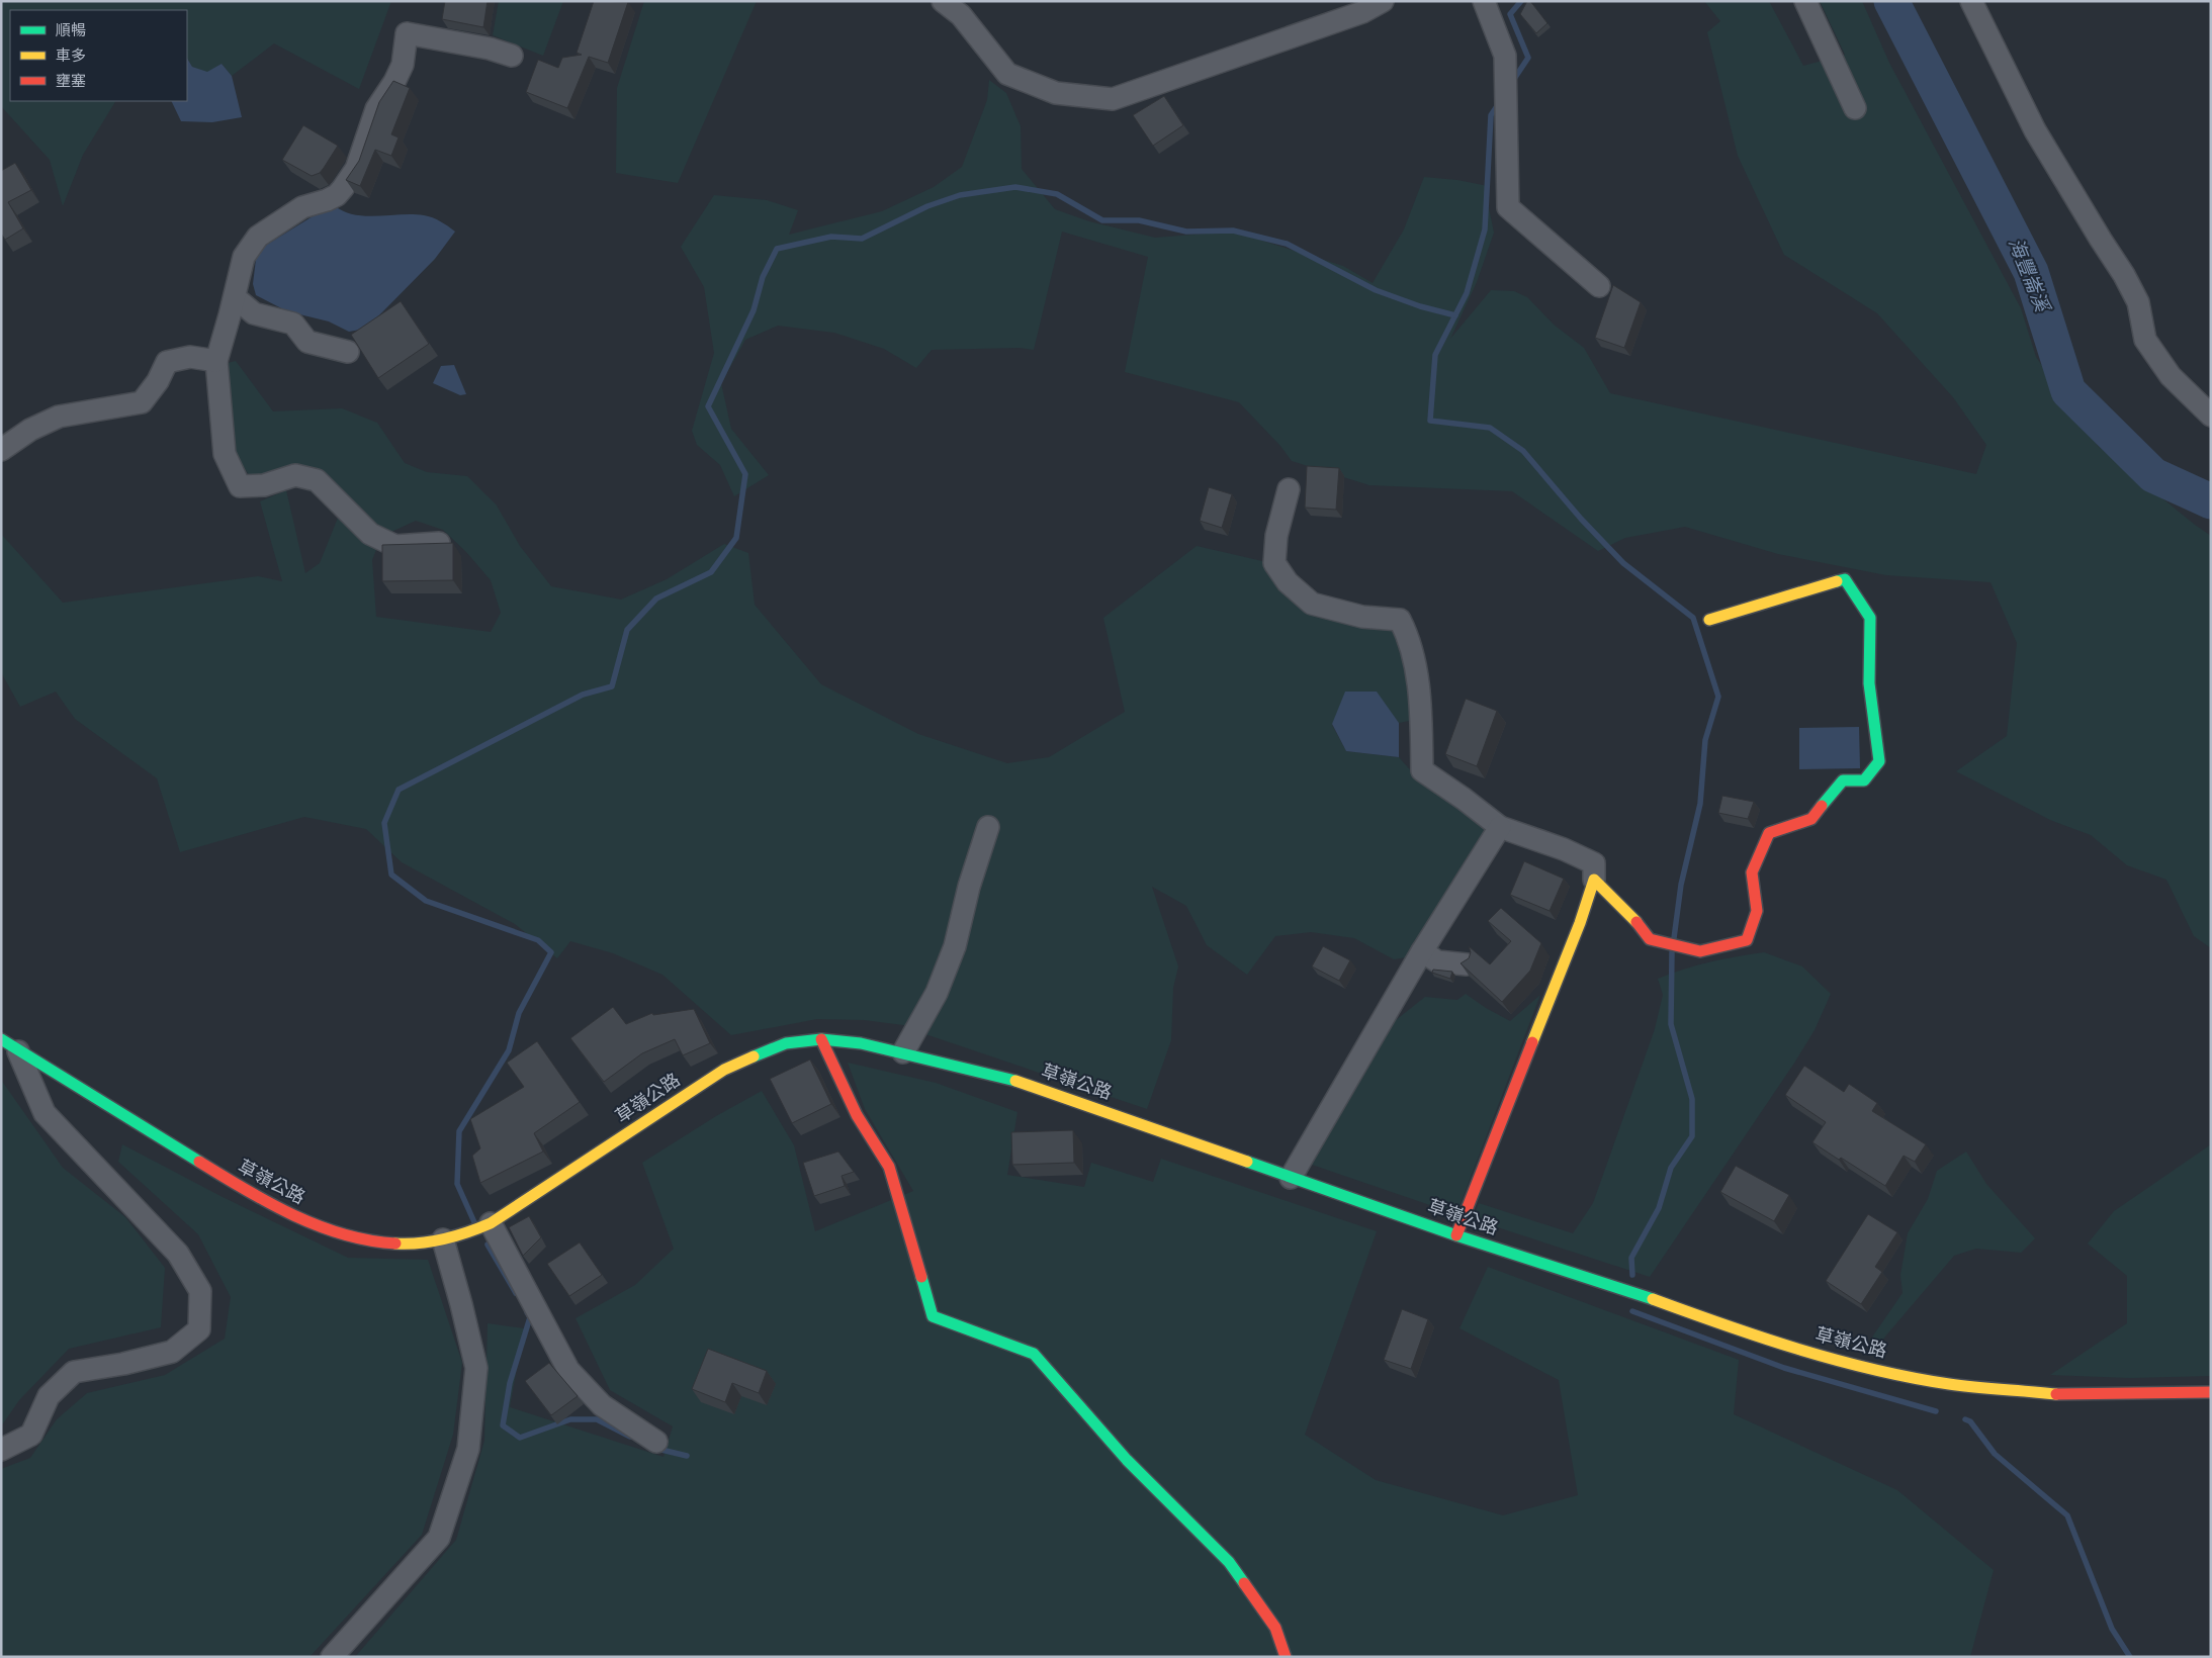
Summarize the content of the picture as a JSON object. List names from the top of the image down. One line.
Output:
{"streets":{"main road":["草嶺公路"]},"water":["海豐崙溪"],"legend":["順暢","車多","壅塞"]}
